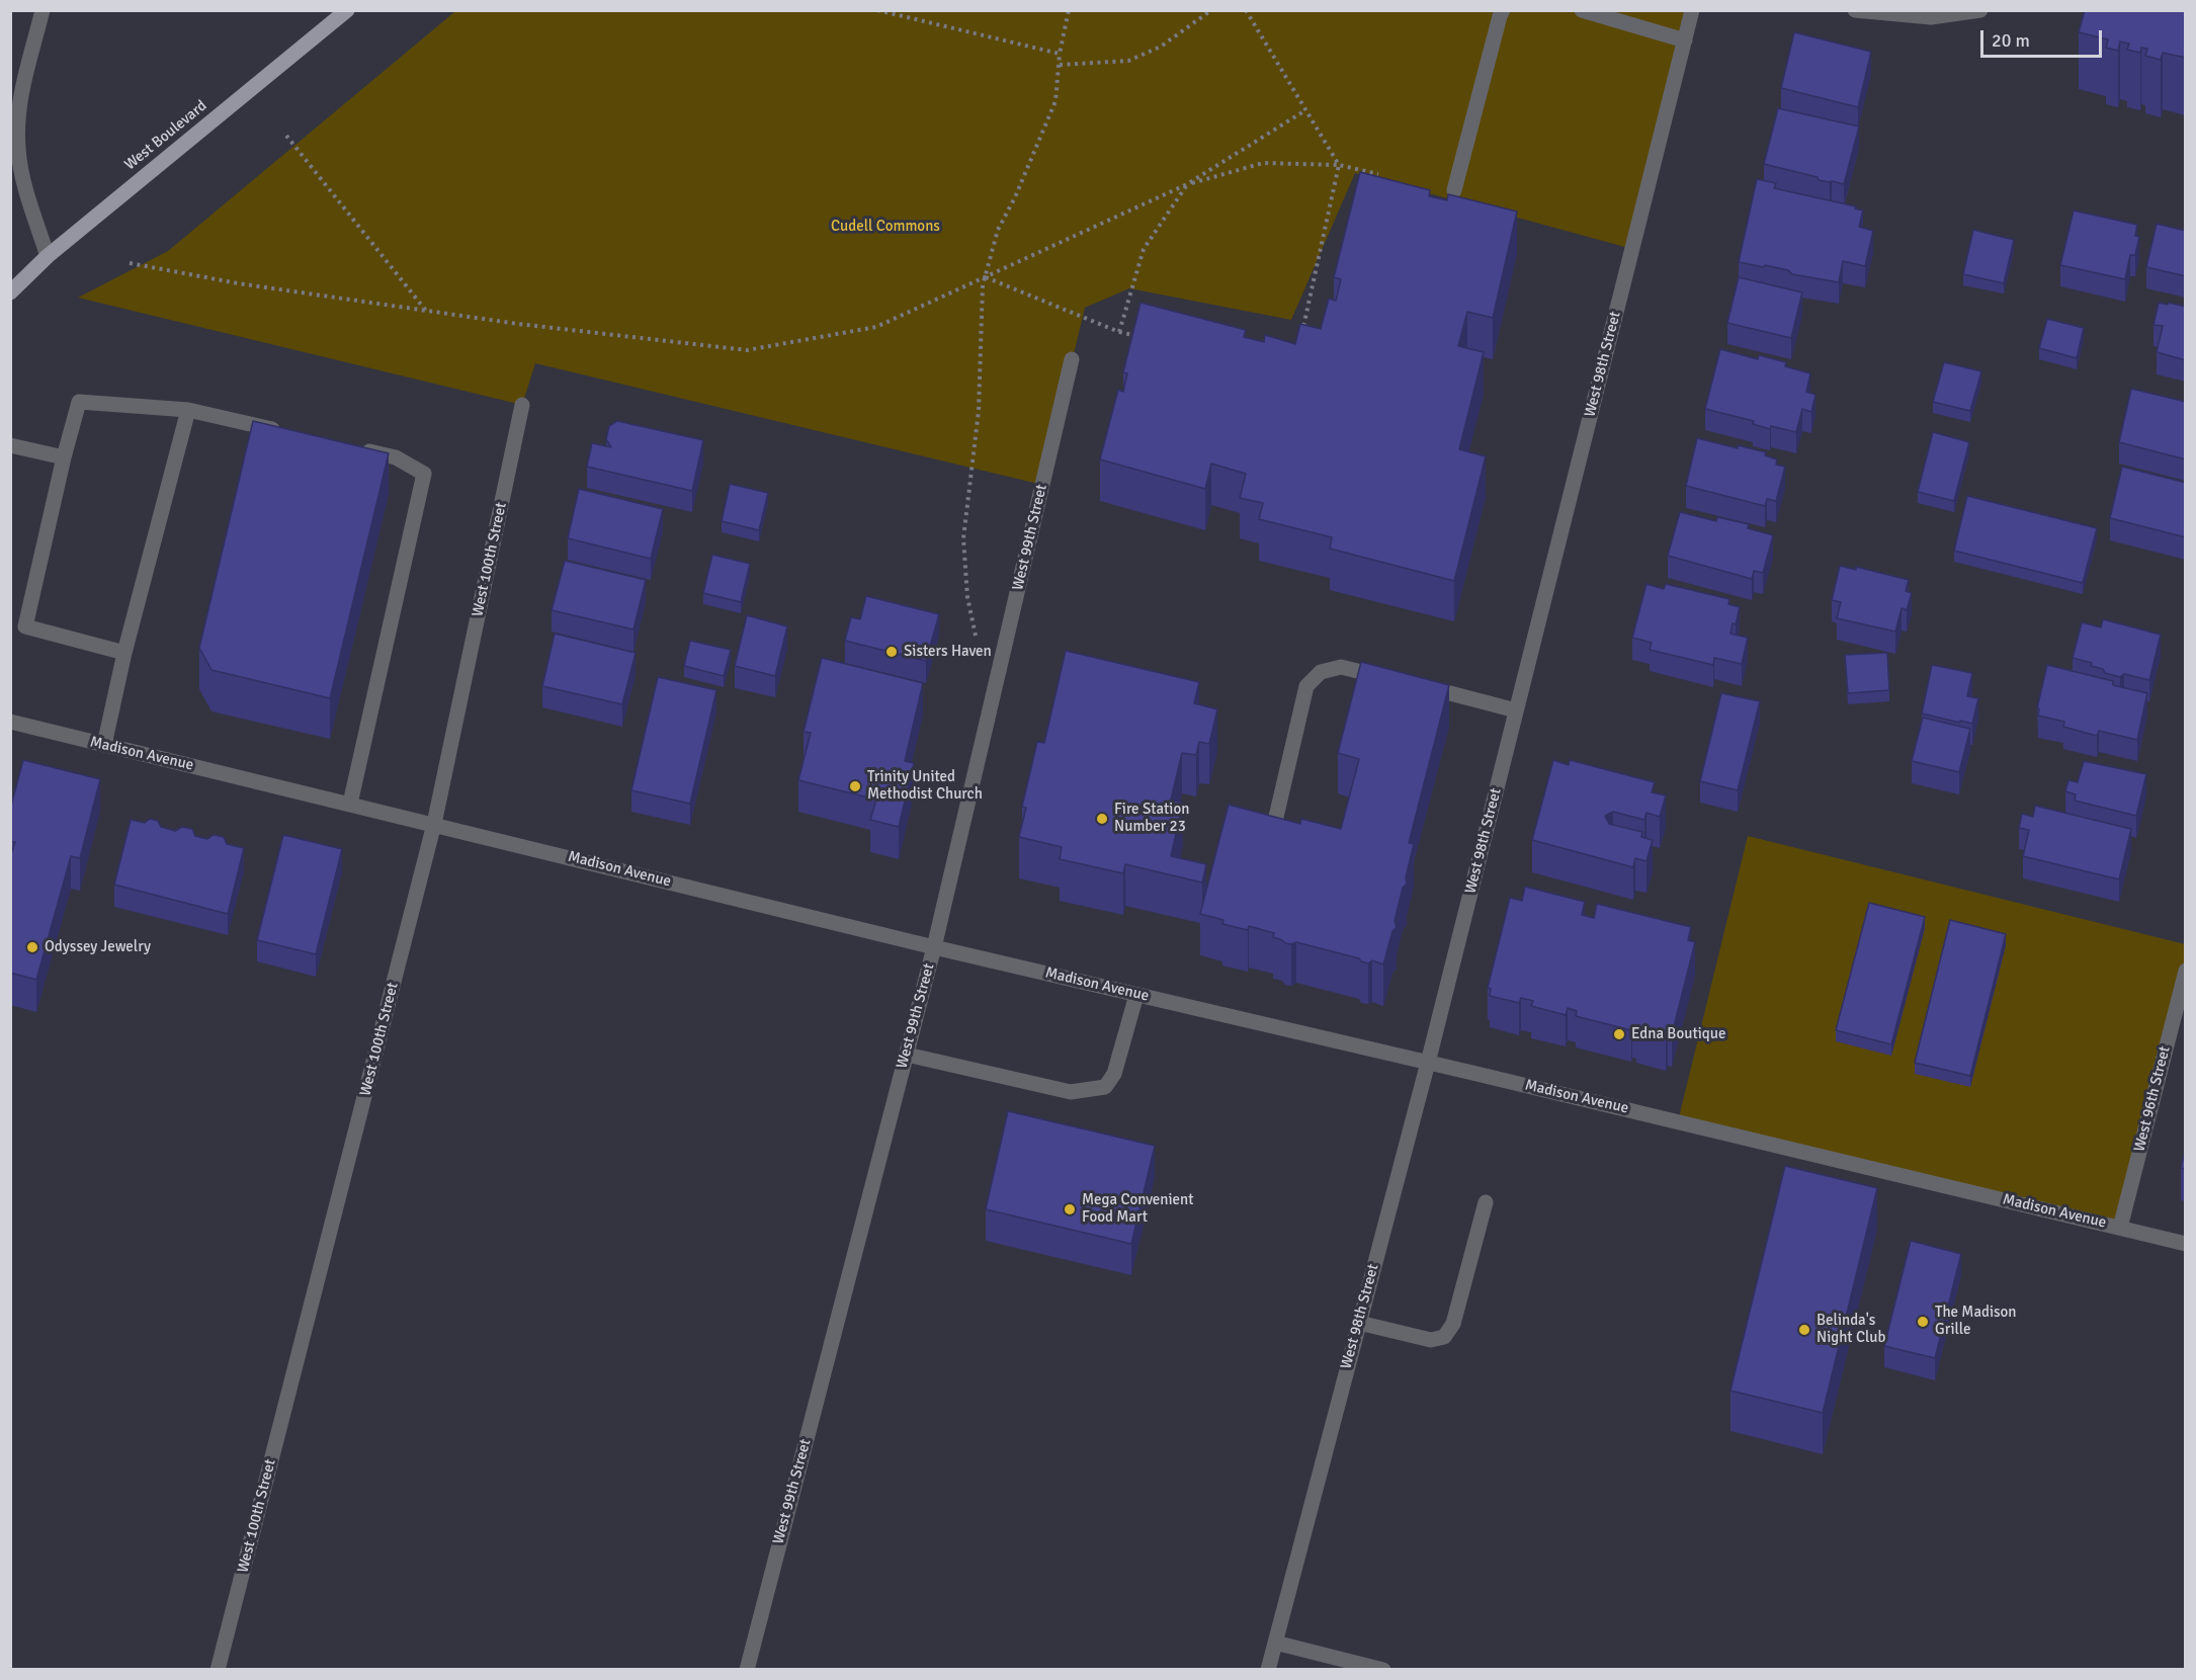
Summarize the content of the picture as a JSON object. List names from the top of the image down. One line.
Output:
{"streets":{"main road":["West Boulevard"],"street":["West 98th Street","West 99th Street","West 100th Street","Madison Avenue","West 96th Street"]},"crossings":[["West 98th Street","Madison Avenue"],["West 99th Street","Madison Avenue"],["West 100th Street","Madison Avenue"],["Madison Avenue","West 96th Street"]],"parks":["Cudell Commons"],"places":["Sisters Haven","Trinity United Methodist Church","Fire Station Number 23","Odyssey Jewelry","Edna Boutique","Mega Convenient Food Mart","The Madison Grille","Belinda's Night Club"],"scale_bar":"20 m"}
